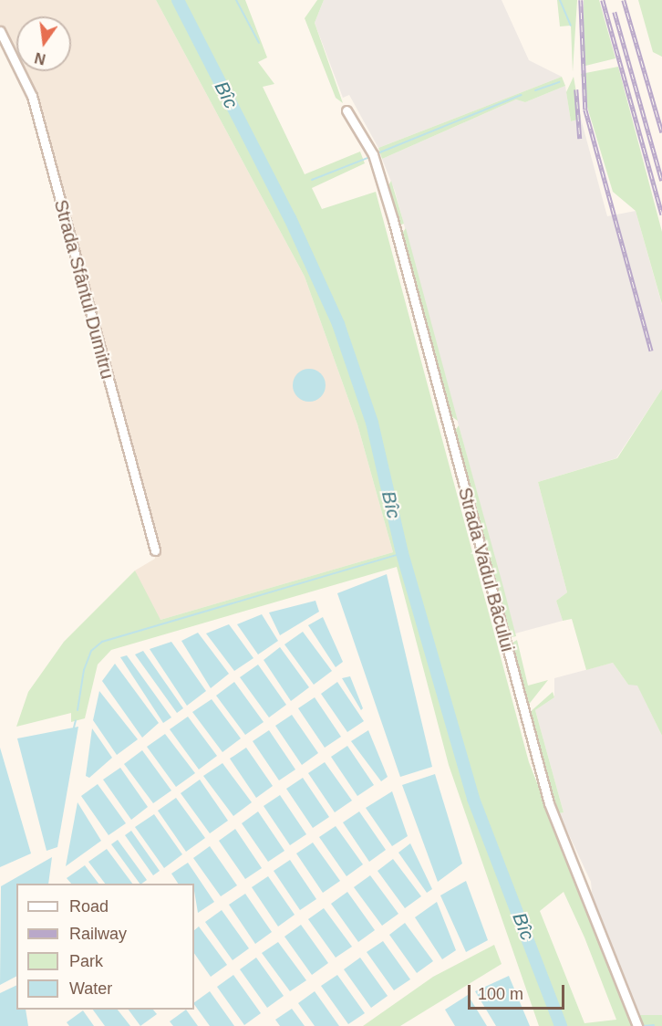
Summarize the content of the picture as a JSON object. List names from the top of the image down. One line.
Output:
{"streets":{"street":["Strada Sfântul Dumitru","Strada Vadul Bâcului"]},"water":["Bîc"],"legend":["Road","Railway","Park","Water"],"scale_bar":"100 m","north":"bottom"}
